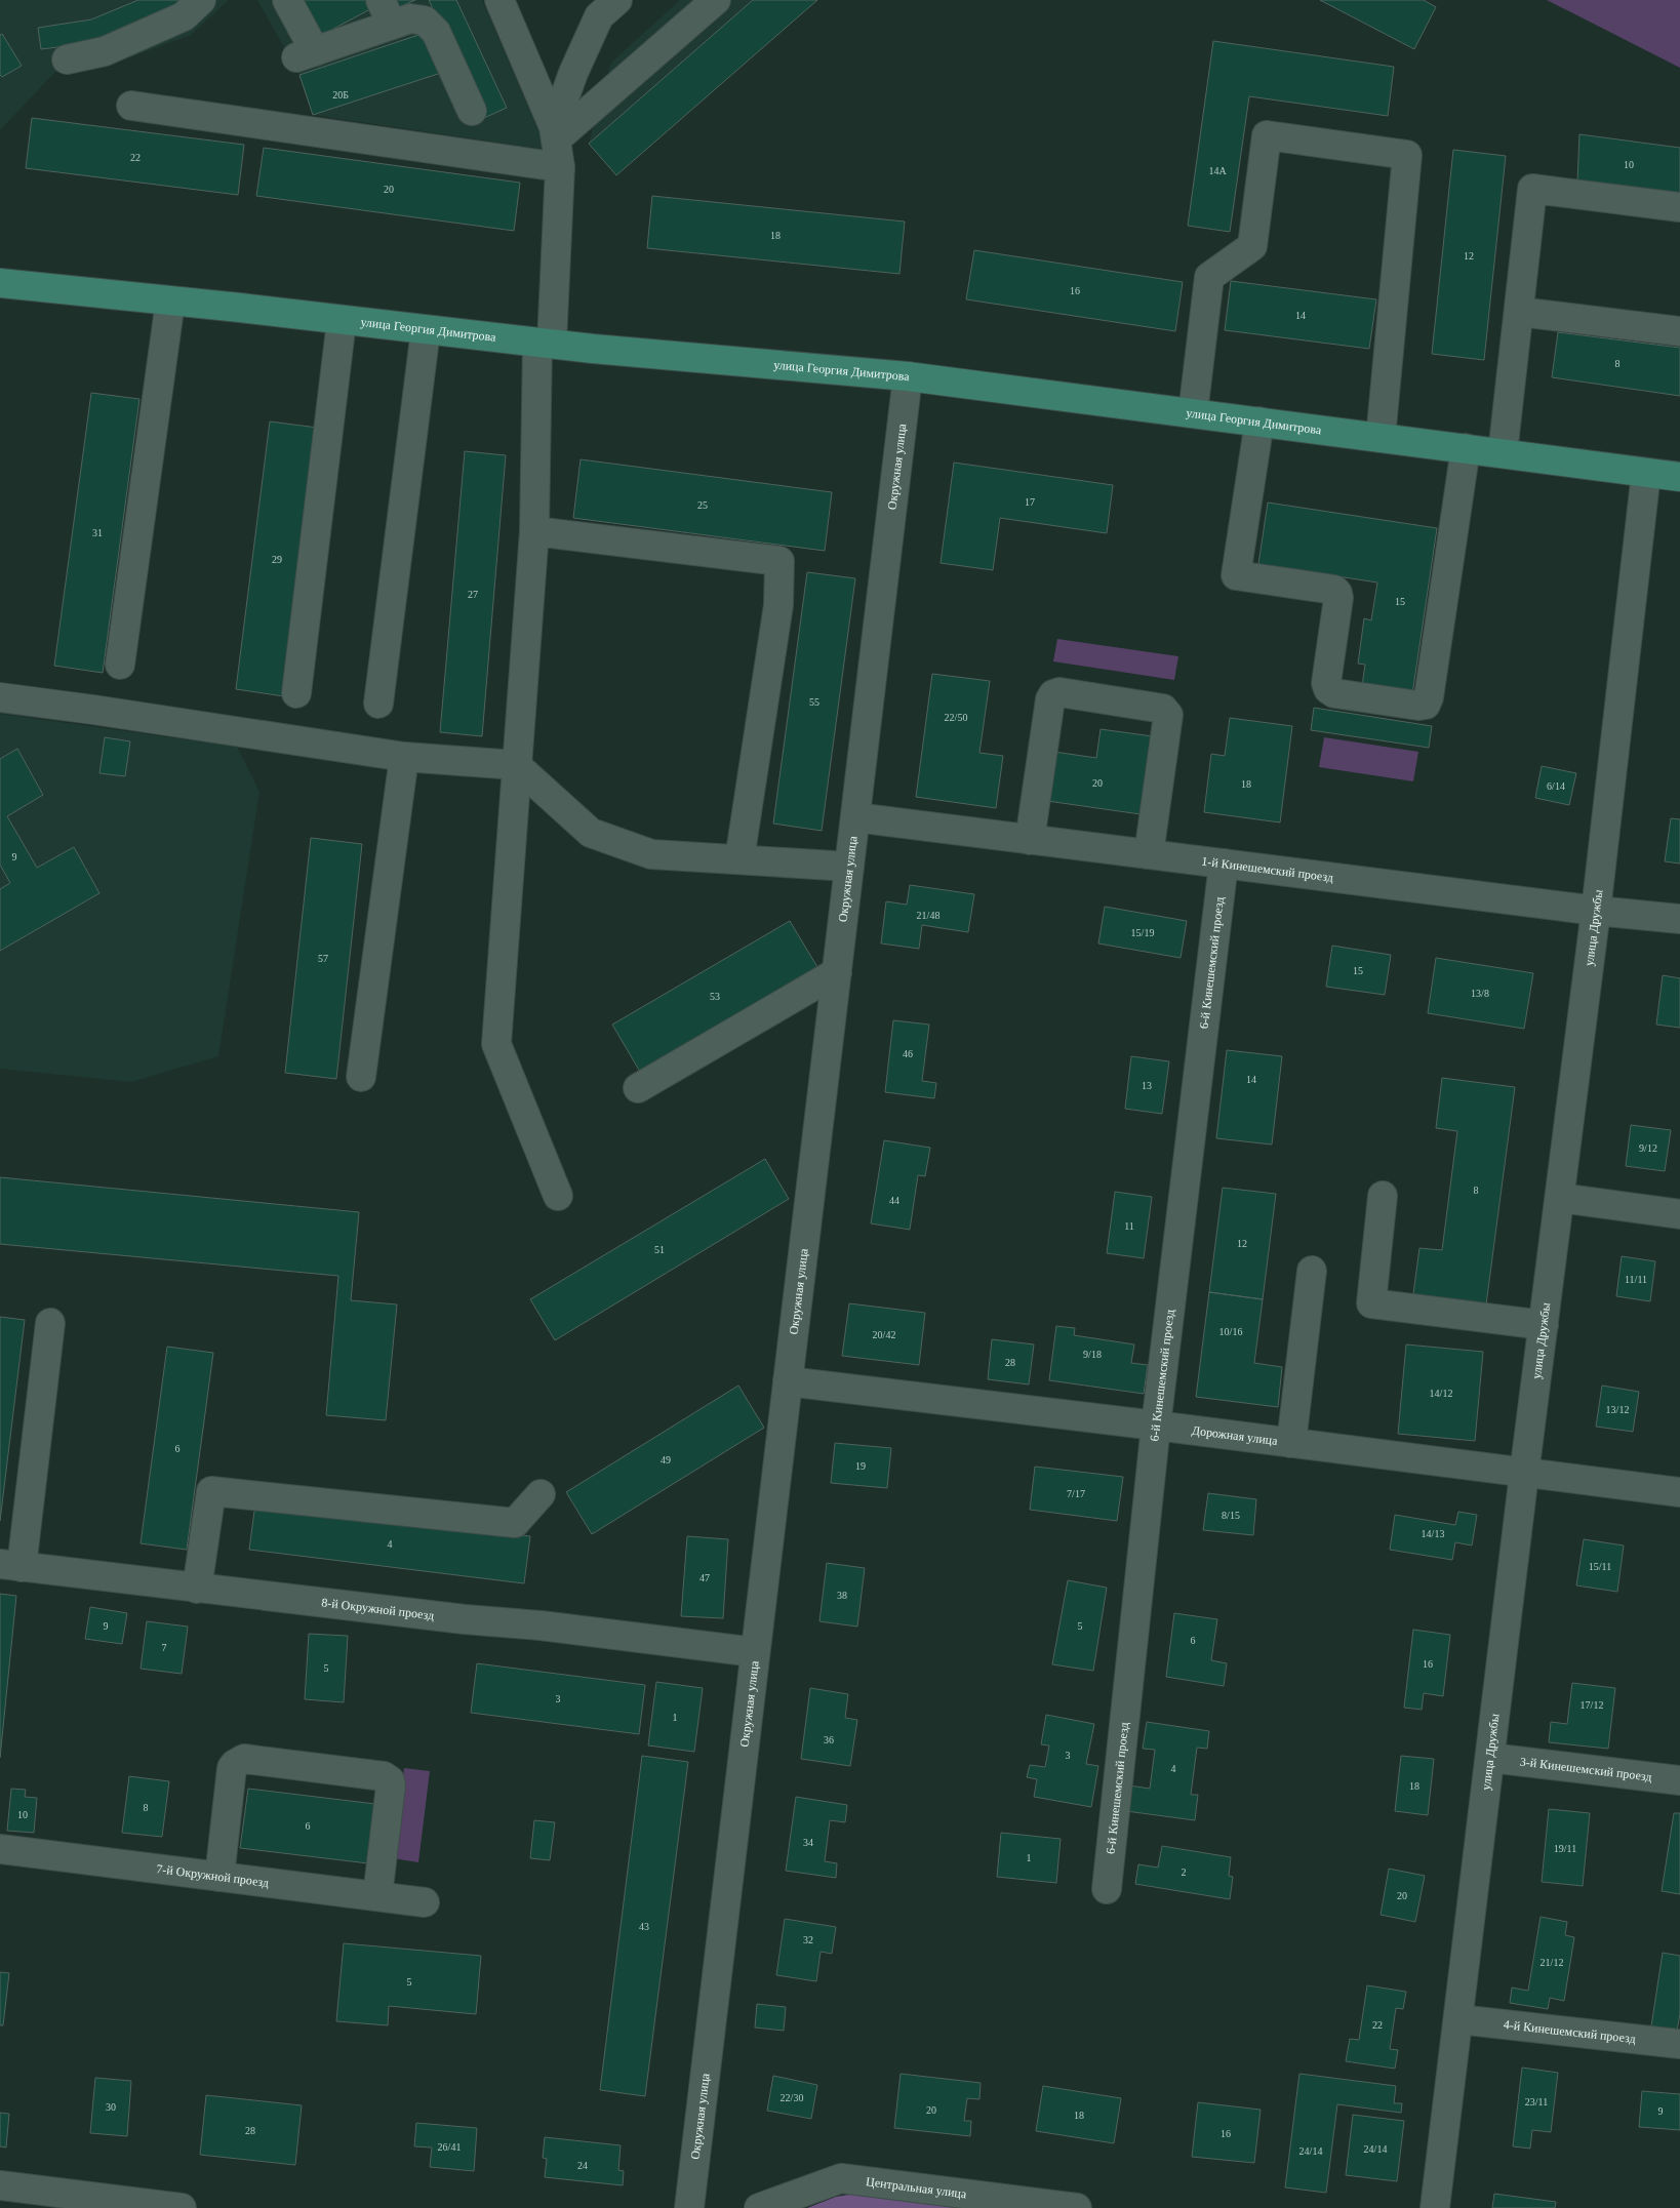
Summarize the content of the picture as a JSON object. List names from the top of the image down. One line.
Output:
{"streets":{"main road":["улица Георгия Димитрова"],"street":["Окружная улица","1-й Кинешемский проезд","улица Дружбы","6-й Кинешемский проезд","Дорожная улица","8-й Окружной проезд","3-й Кинешемский проезд","7-й Окружной проезд","4-й Кинешемский проезд","Центральная улица"]},"crossings":[["улица Георгия Димитрова","Окружная улица"],["улица Георгия Димитрова","улица Дружбы"],["Окружная улица","1-й Кинешемский проезд"],["Окружная улица","Дорожная улица"],["Окружная улица","8-й Окружной проезд"],["1-й Кинешемский проезд","улица Дружбы"],["1-й Кинешемский проезд","6-й Кинешемский проезд"],["улица Дружбы","Дорожная улица"],["улица Дружбы","3-й Кинешемский проезд"],["улица Дружбы","4-й Кинешемский проезд"],["6-й Кинешемский проезд","Дорожная улица"]],"house_numbers":["20Б","22","10","14А","20","18","12","16","14","8","17","25","31","29","27","15","55","22/50","20","18","6/14","9","21/48","15/19","57","15","13/8","53","46","14","13","9/12","8","44","11","12","51","11/11","10/16","20/42","9/18","28","14/12","13/12","6","49","19","7/17","8/15","14/13","4","15/11","47","38","9","5","6","7","16","5","3","17/12","1","36","3","4","18","8","10","6","34","19/11","1","2","20","43","32","21/12","5","22","22/30","23/11","30","20","9","18","28","16","26/41","24/14","24/14","24"]}
